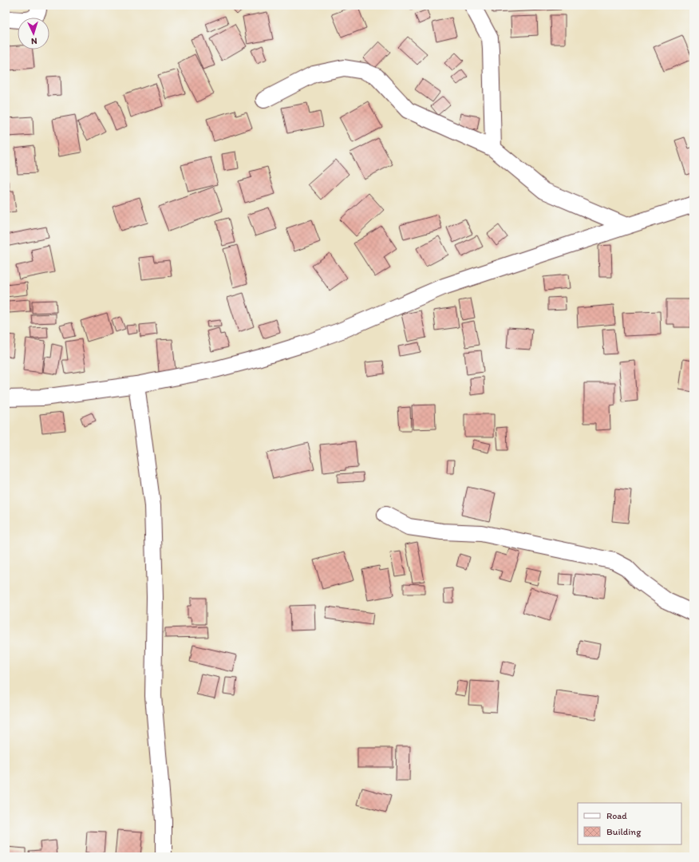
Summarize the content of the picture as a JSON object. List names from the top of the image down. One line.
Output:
{"legend":["Road","Building"],"north":"bottom"}
